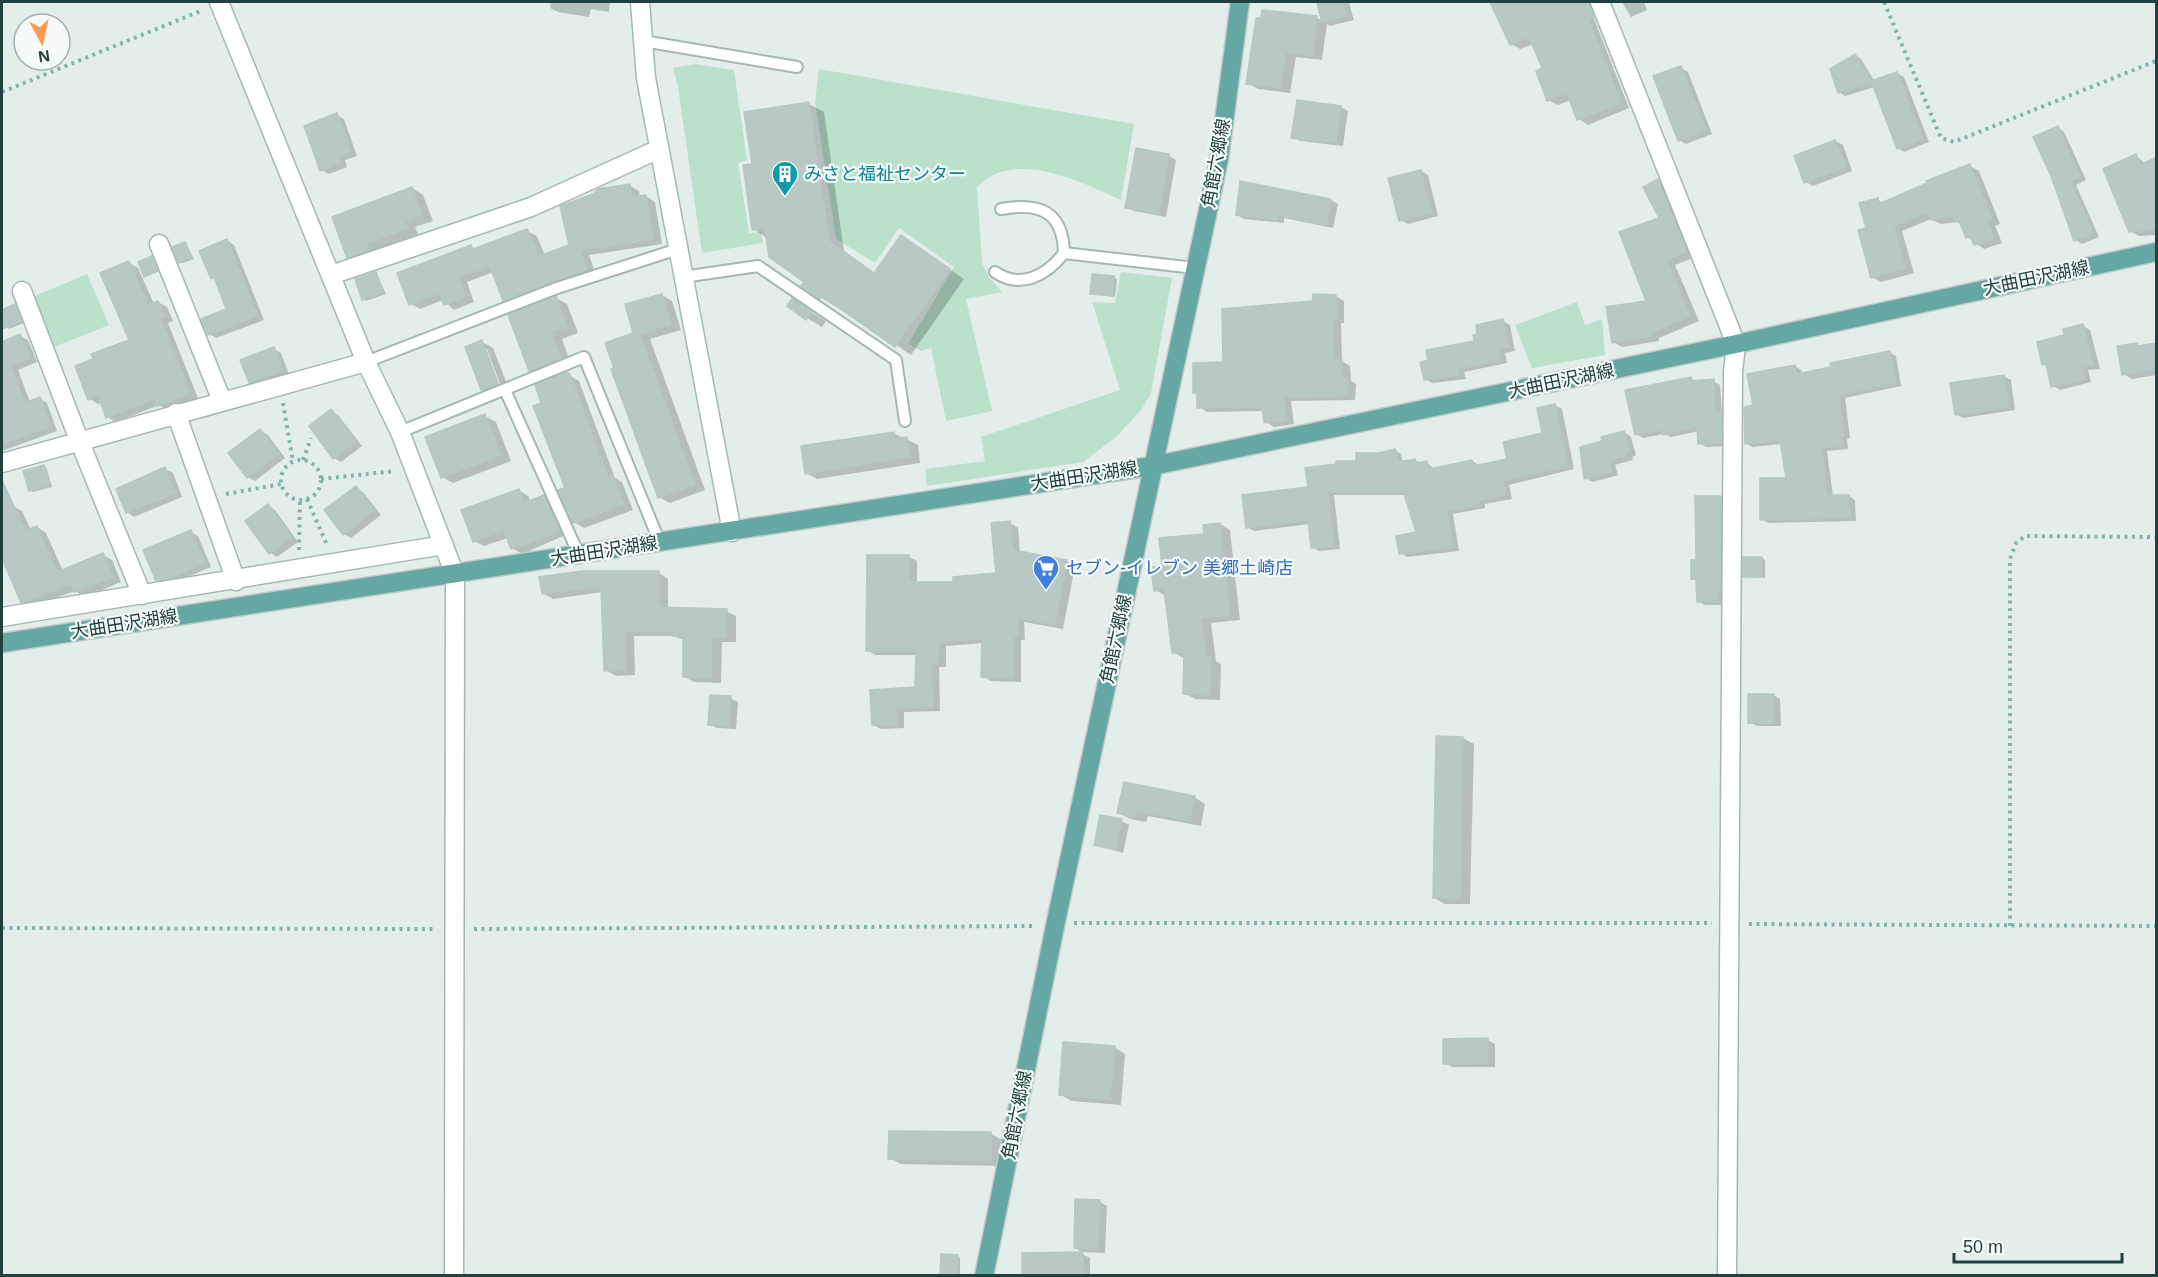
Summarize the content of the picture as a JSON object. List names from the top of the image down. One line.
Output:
{"streets":{"main road":["角館六郷線","大曲田沢湖線"]},"crossings":[["角館六郷線","大曲田沢湖線"]],"places":{"building":["みさと福祉センター"],"supermarket":["セブン-イレブン 美郷土崎店"]},"scale_bar":"50 m","north":"bottom"}
